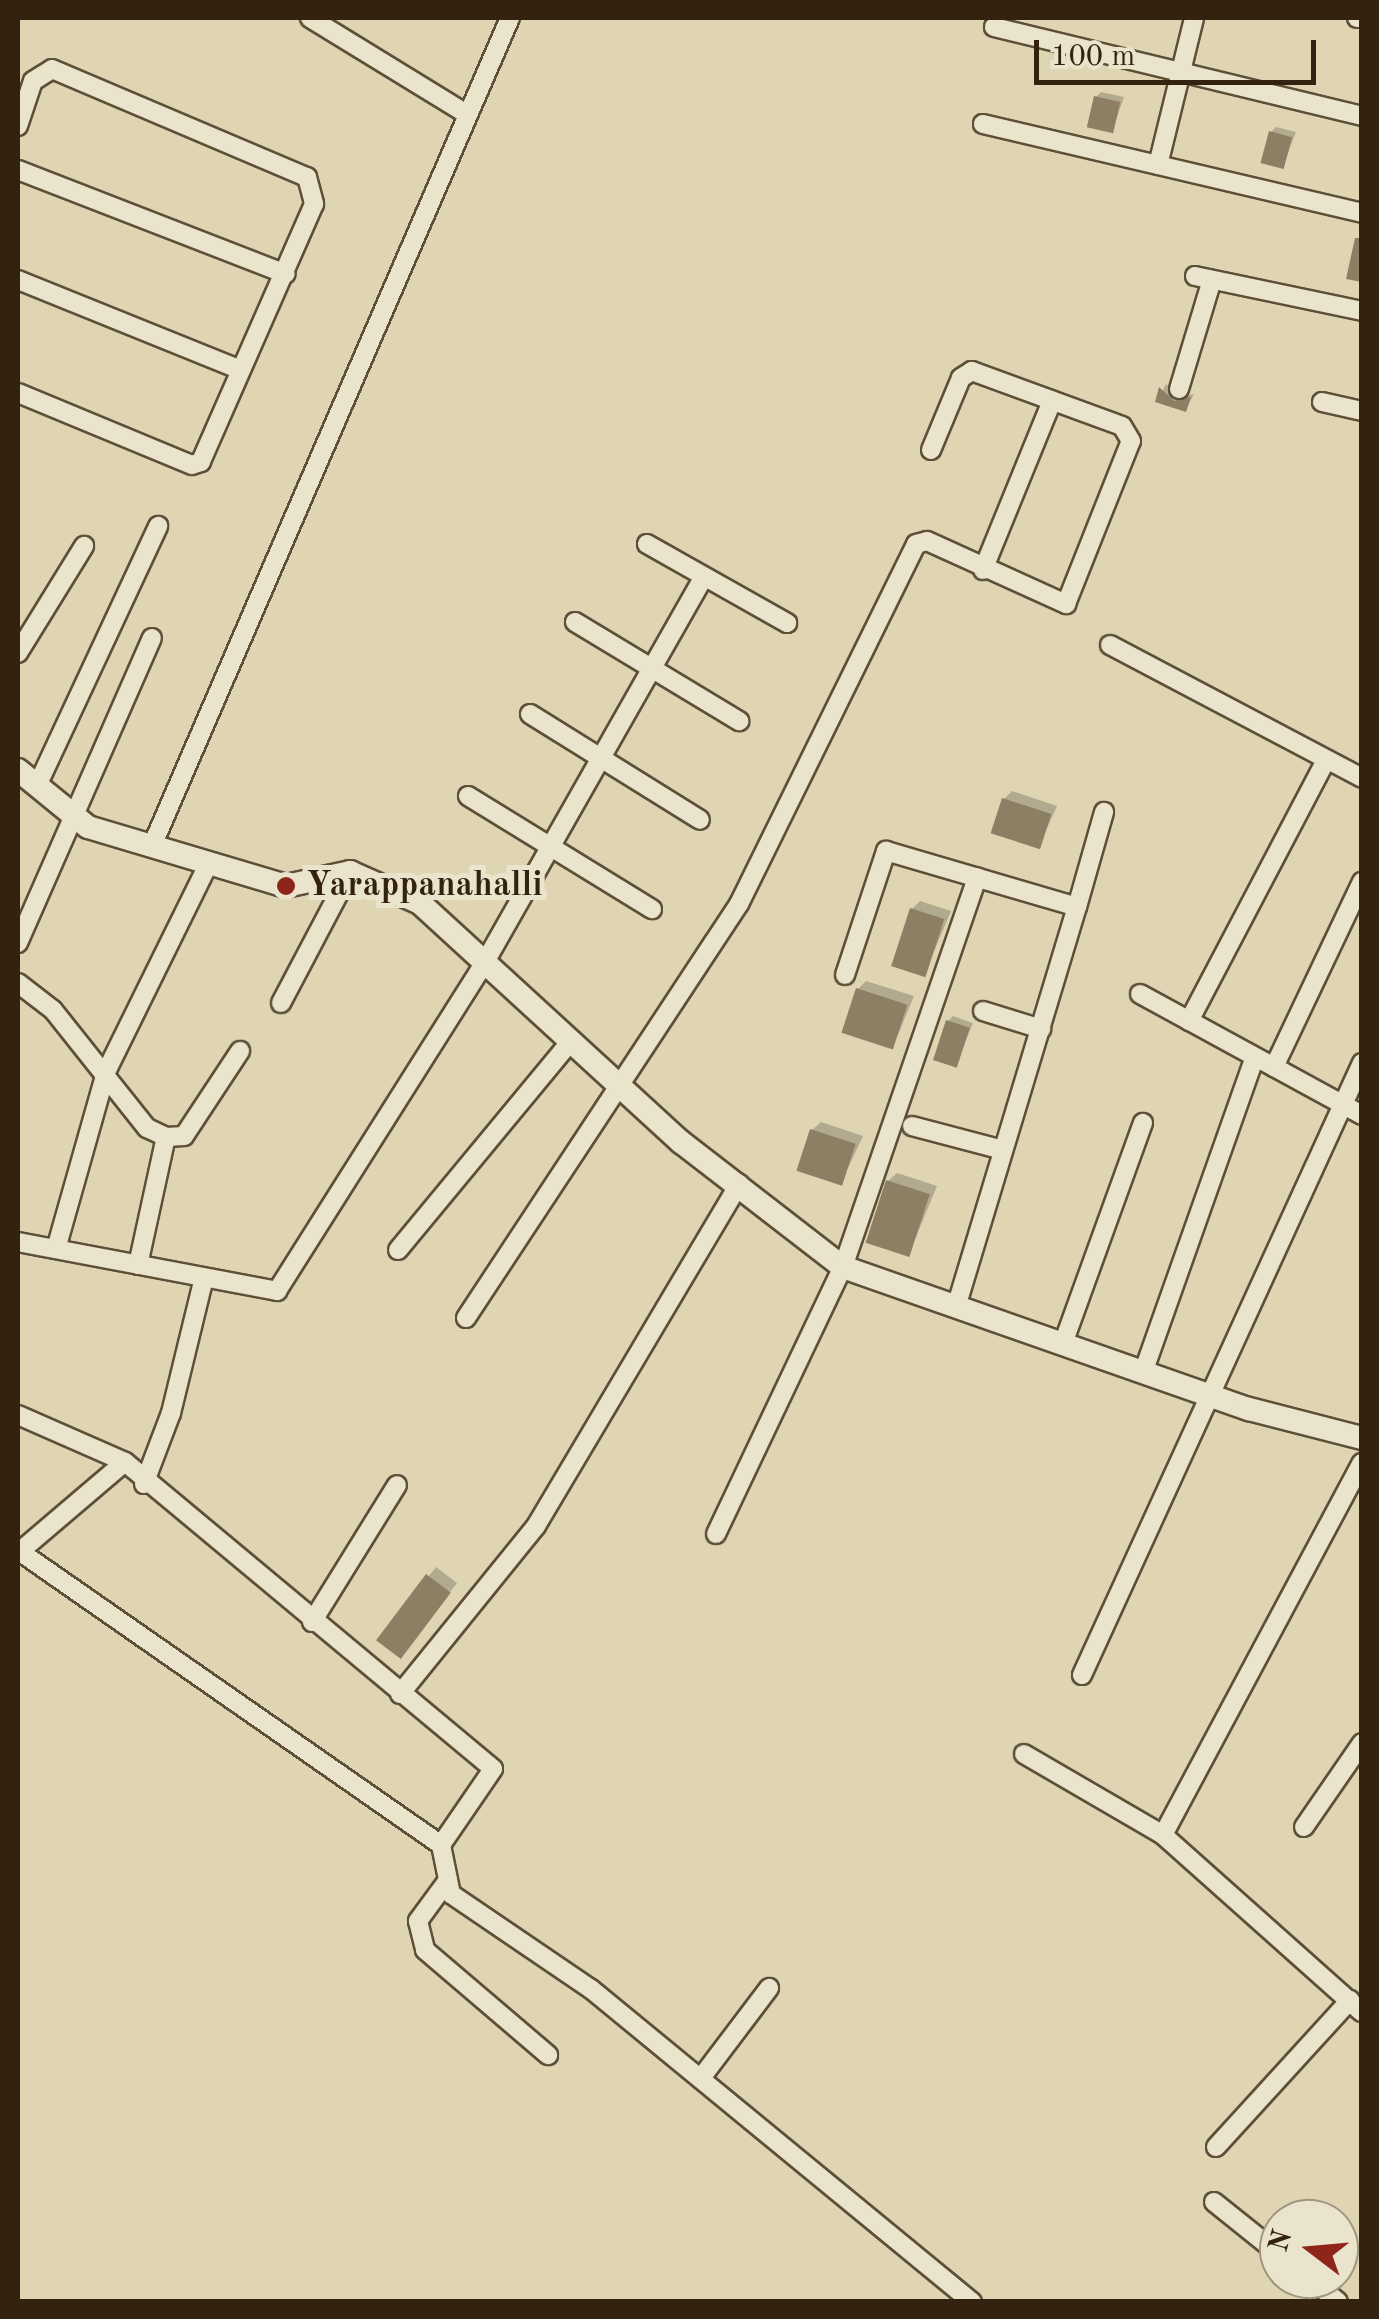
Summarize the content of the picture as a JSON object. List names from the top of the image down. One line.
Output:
{"places":["Yarappanahalli"],"scale_bar":"100 m","north":"left"}
